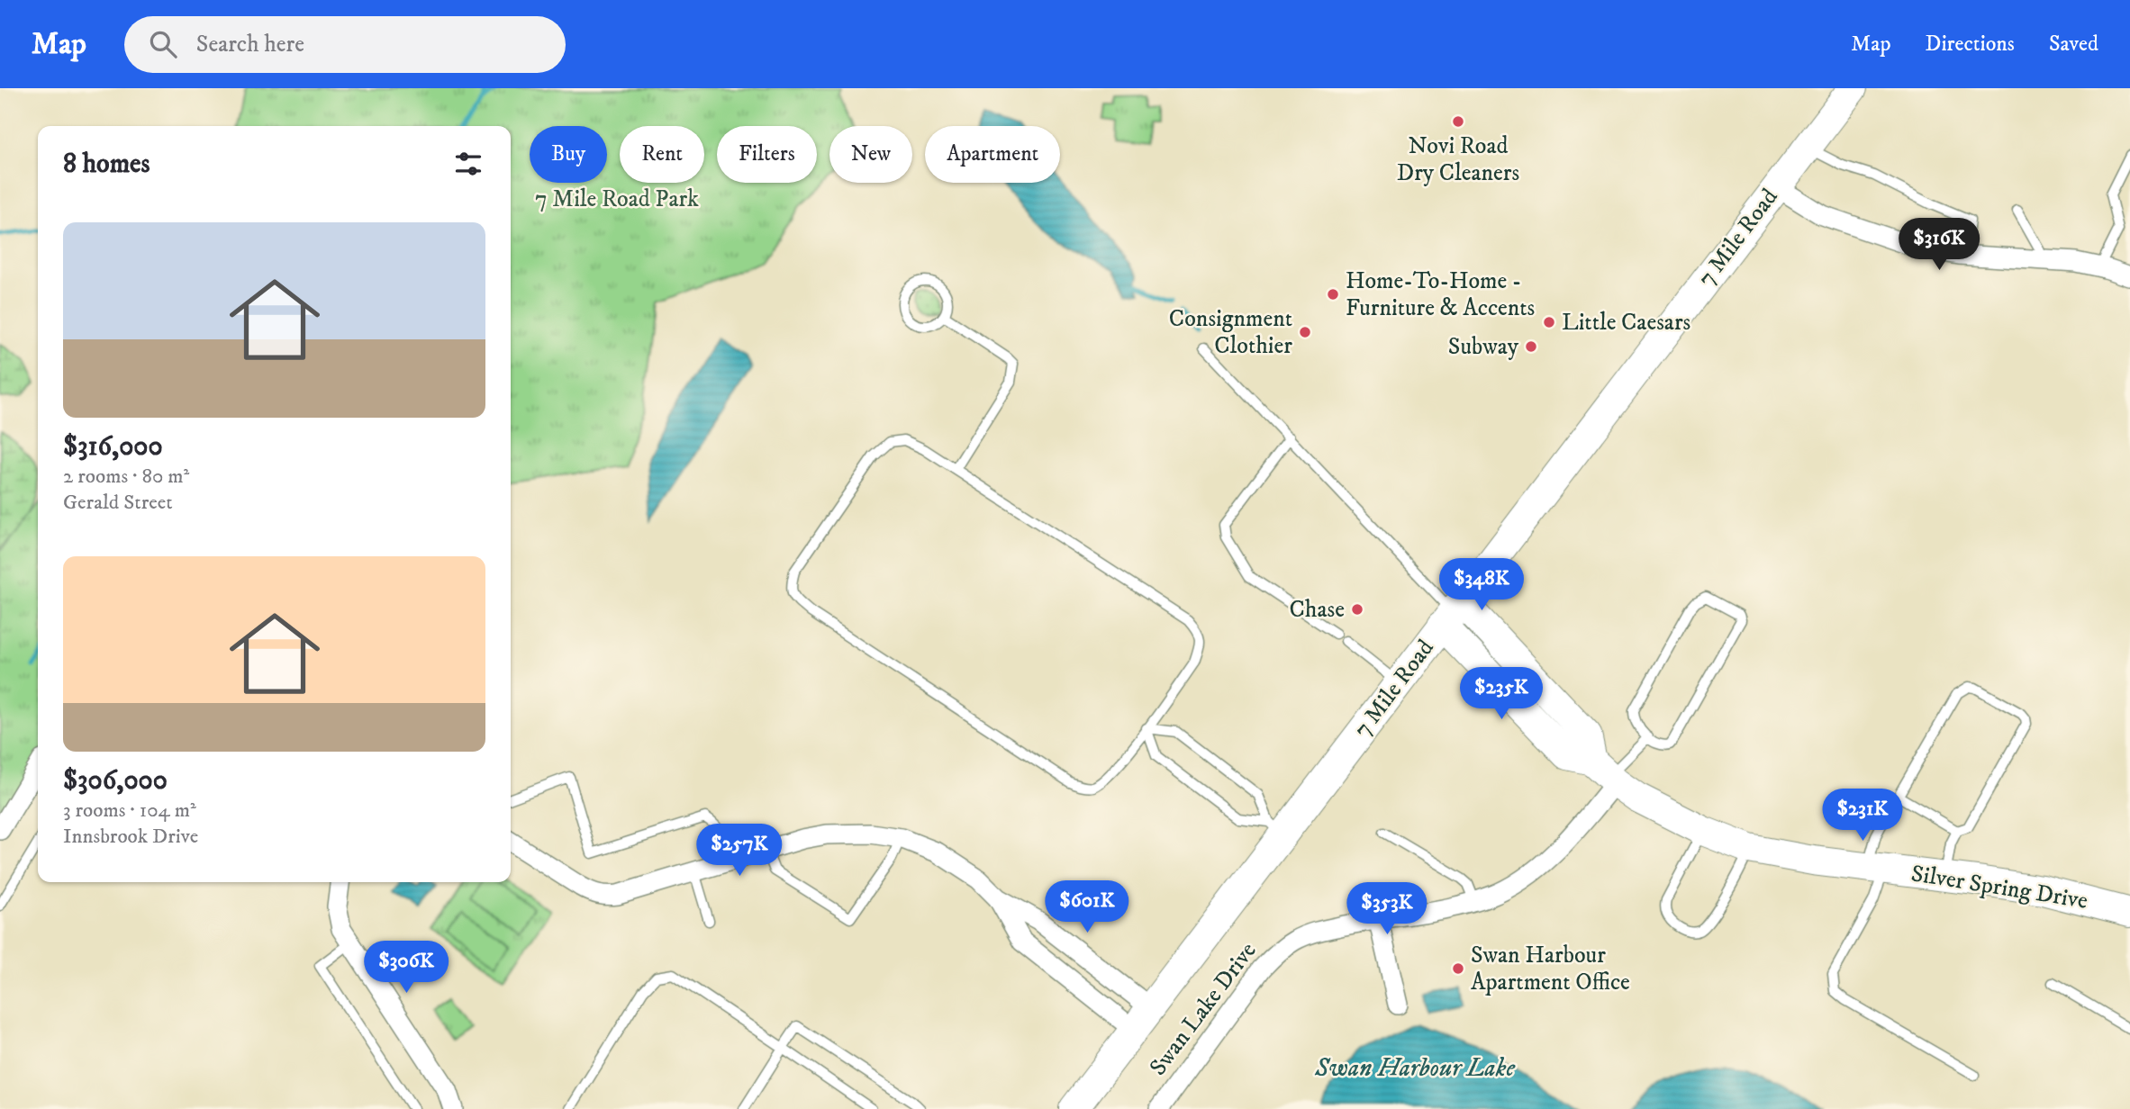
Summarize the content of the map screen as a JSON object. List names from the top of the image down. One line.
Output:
{"streets":{"street":["7 Mile Road","Silver Spring Drive","Swan Lake Drive"]},"crossings":[["Silver Spring Drive","Swan Lake Drive"]],"water":["Swan Harbour Lake"],"parks":["7 Mile Road Park"],"places":["Novi Road Dry Cleaners","Home-To-Home - Furniture & Accents","Little Caesars","Consignment Clothier","Subway","Chase","Swan Harbour Apartment Office"],"page":{"header":"Map","search":"Search here","nav":["Map","Directions","Saved"],"chip":["Buy","Rent","Filters","New","Apartment"],"heading":"8 homes","list":[{"name":"$316,000","note":"2 rooms · 80 m² · Gerald Street"},{"name":"$306,000","note":"3 rooms · 104 m² · Innsbrook Drive"}],"price":["$316K","$348K","$235K","$231K","$257K","$601K","$353K","$306K"]}}
